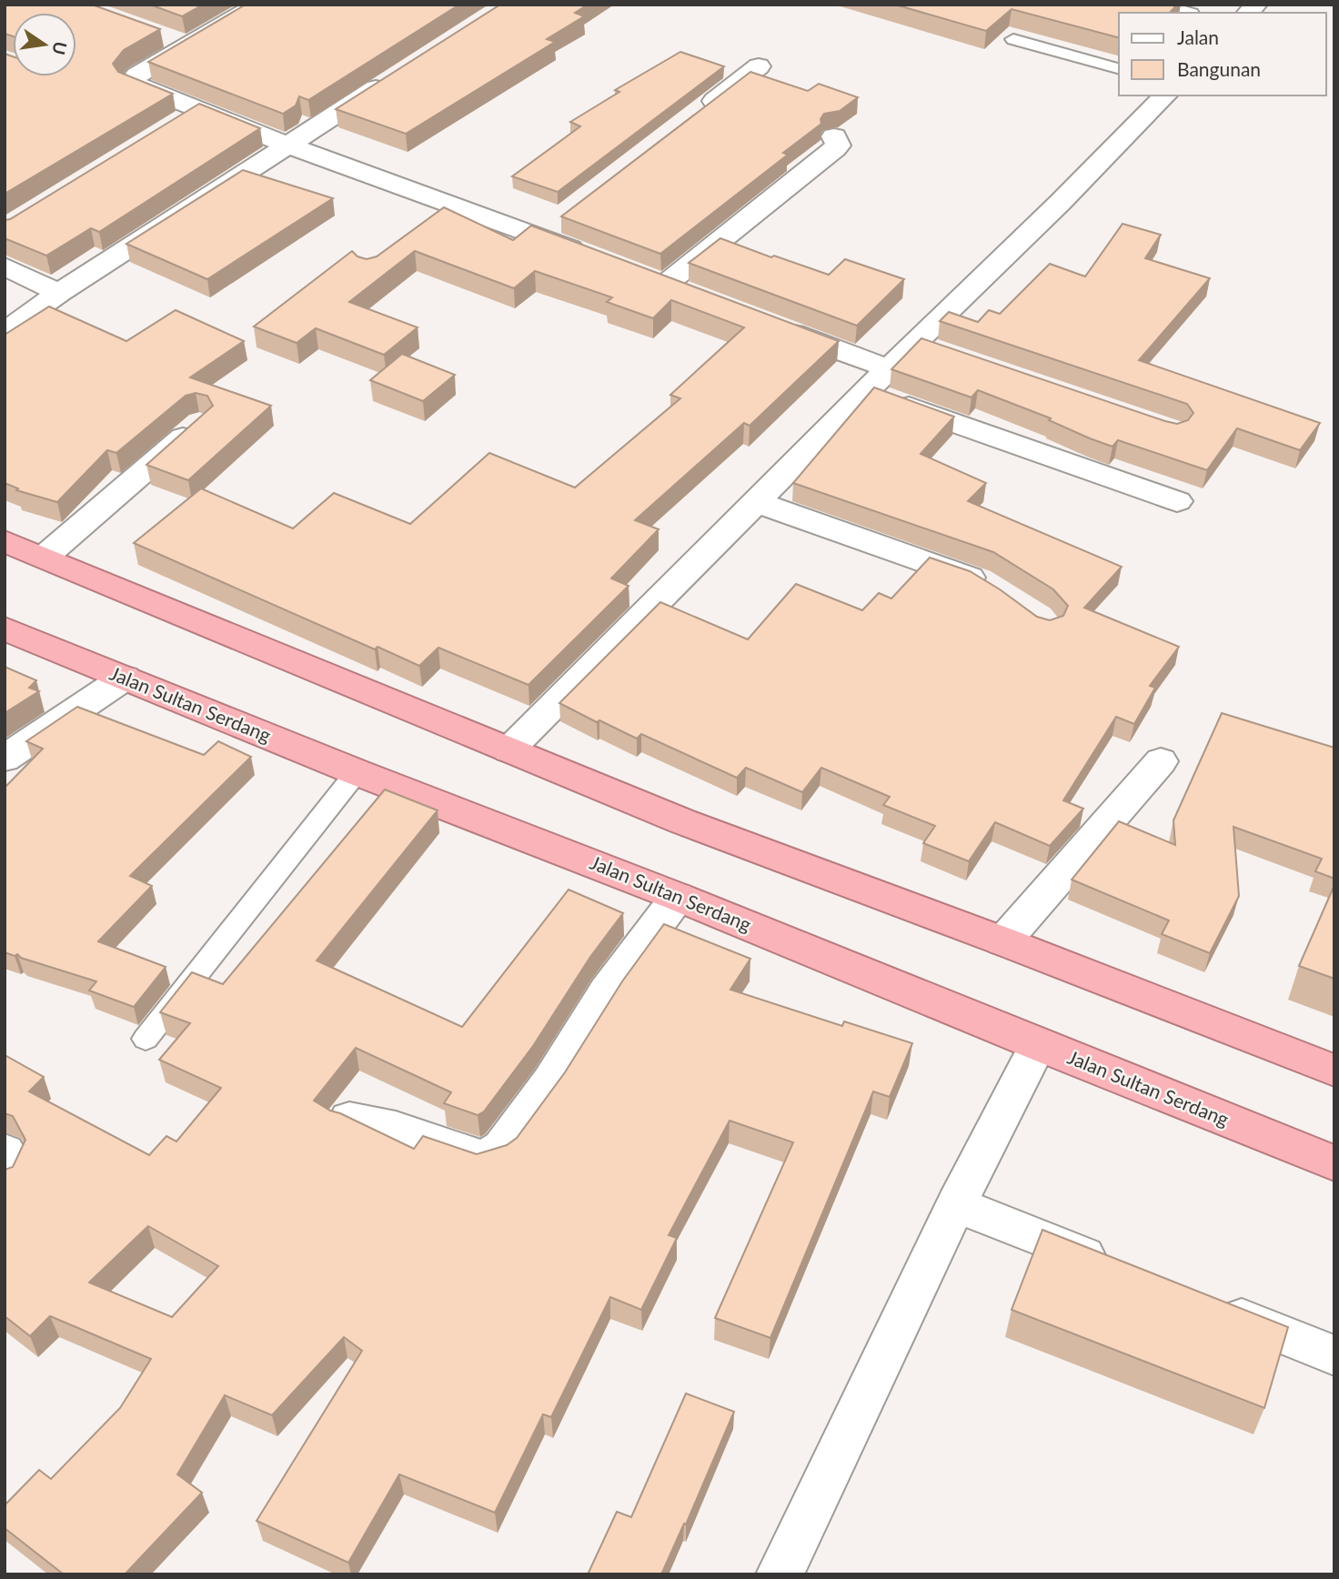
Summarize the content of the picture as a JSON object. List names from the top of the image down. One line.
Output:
{"streets":{"highway":["Jalan Sultan Serdang"]},"legend":["Jalan","Bangunan"],"north":"right"}
